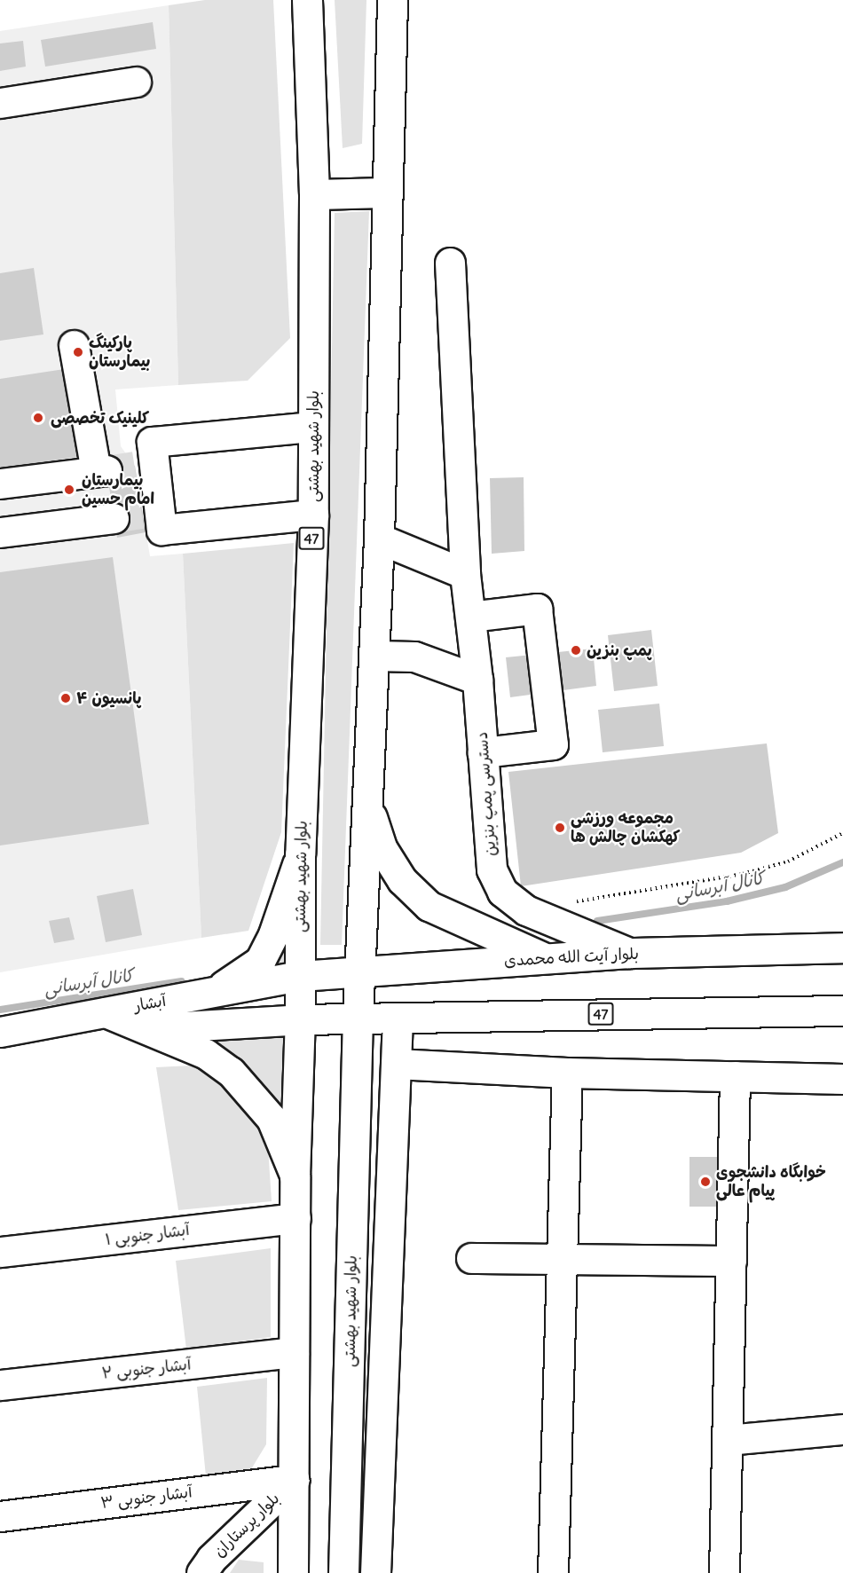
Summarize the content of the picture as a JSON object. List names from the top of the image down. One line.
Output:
{"streets":{"main road":["بلوار شهید بهشتی","47","دسترسی پمپ بنزین","بلوار آیت الله محمدی","آبشار","آبشار جنوبی ۱","آبشار جنوبی ۲","آبشار جنوبی ۳","بلوار پرستاران"]},"crossings":[["بلوار شهید بهشتی","47"],["بلوار شهید بهشتی","بلوار آیت الله محمدی"],["بلوار شهید بهشتی","آبشار"],["بلوار شهید بهشتی","آبشار جنوبی ۱"],["بلوار شهید بهشتی","آبشار جنوبی ۲"],["بلوار شهید بهشتی","آبشار جنوبی ۳"],["بلوار شهید بهشتی","بلوار پرستاران"],["دسترسی پمپ بنزین","بلوار آیت الله محمدی"],["بلوار آیت الله محمدی","آبشار"],["آبشار جنوبی ۳","بلوار پرستاران"]],"water":["کانال آبرسانی"],"places":["پارکینگ بیمارستان","کلینیک تخصصی","بیمارستان امام حسین","پمپ بنزین","پانسیون ۴","مجموعه ورزشی کهکشان چالش ها","خوابگاه دانشجوی پیام عالی"]}
